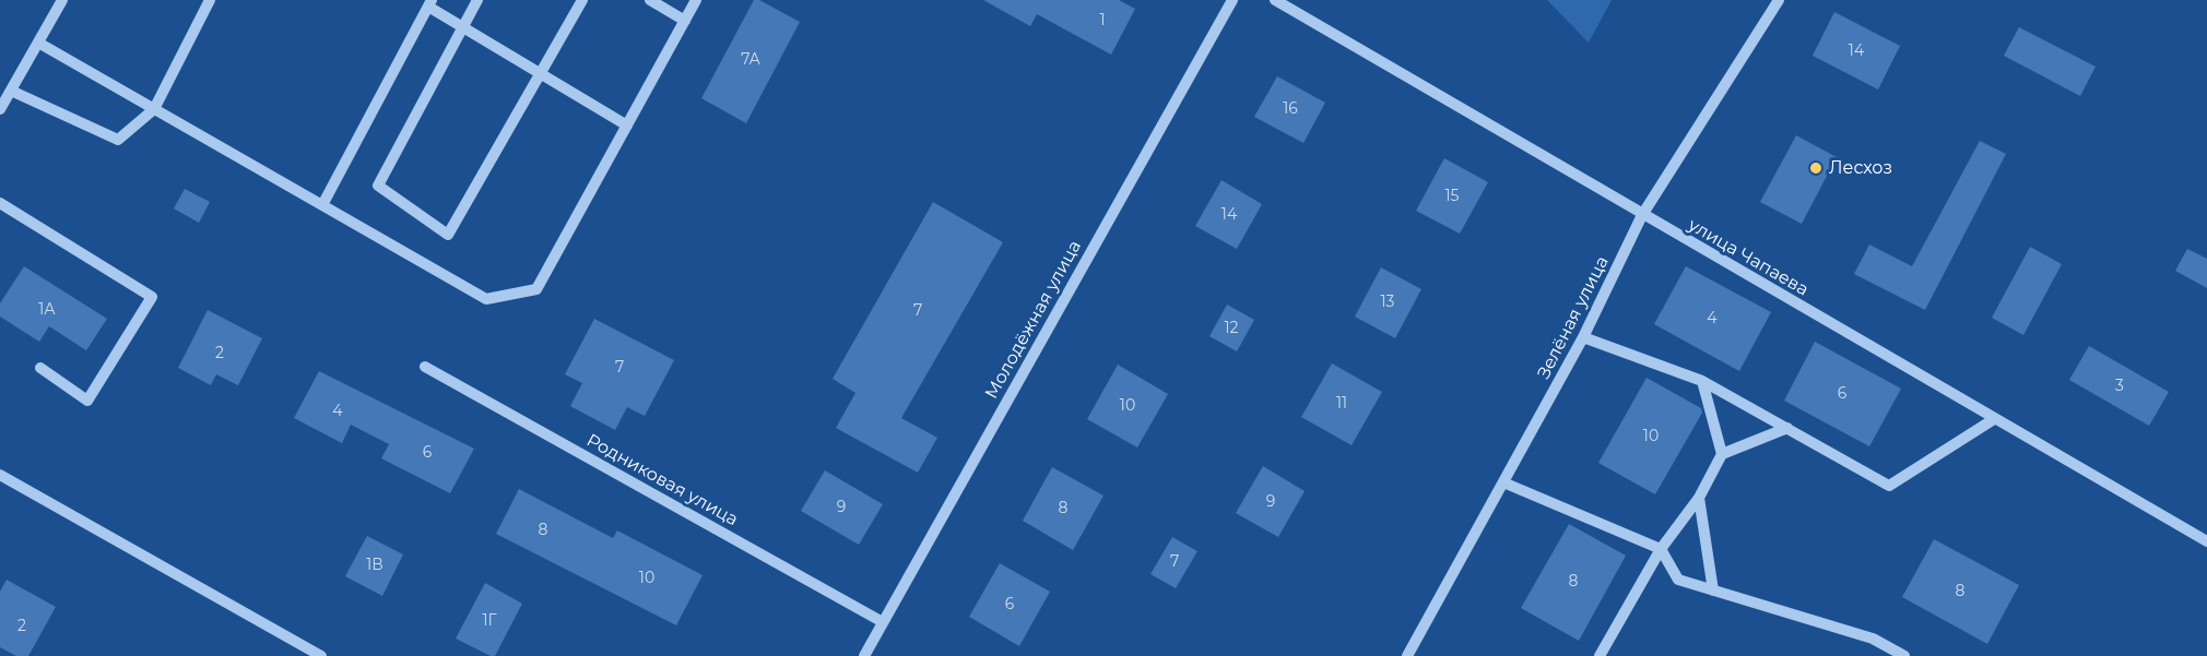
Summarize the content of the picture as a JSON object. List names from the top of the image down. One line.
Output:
{"streets":{"street":["улица Чапаева","Зелёная улица","Молодёжная улица","Родниковая улица"]},"crossings":[["улица Чапаева","Зелёная улица"],["Молодёжная улица","Родниковая улица"]],"places":["Лесхоз"],"house_numbers":["1","14","7А","16","15","14","13","1А","7","4","12","2","7","3","6","11","10","4","10","6","9","9","8","8","7","1В","10","8","8","6","1Г","2"]}
